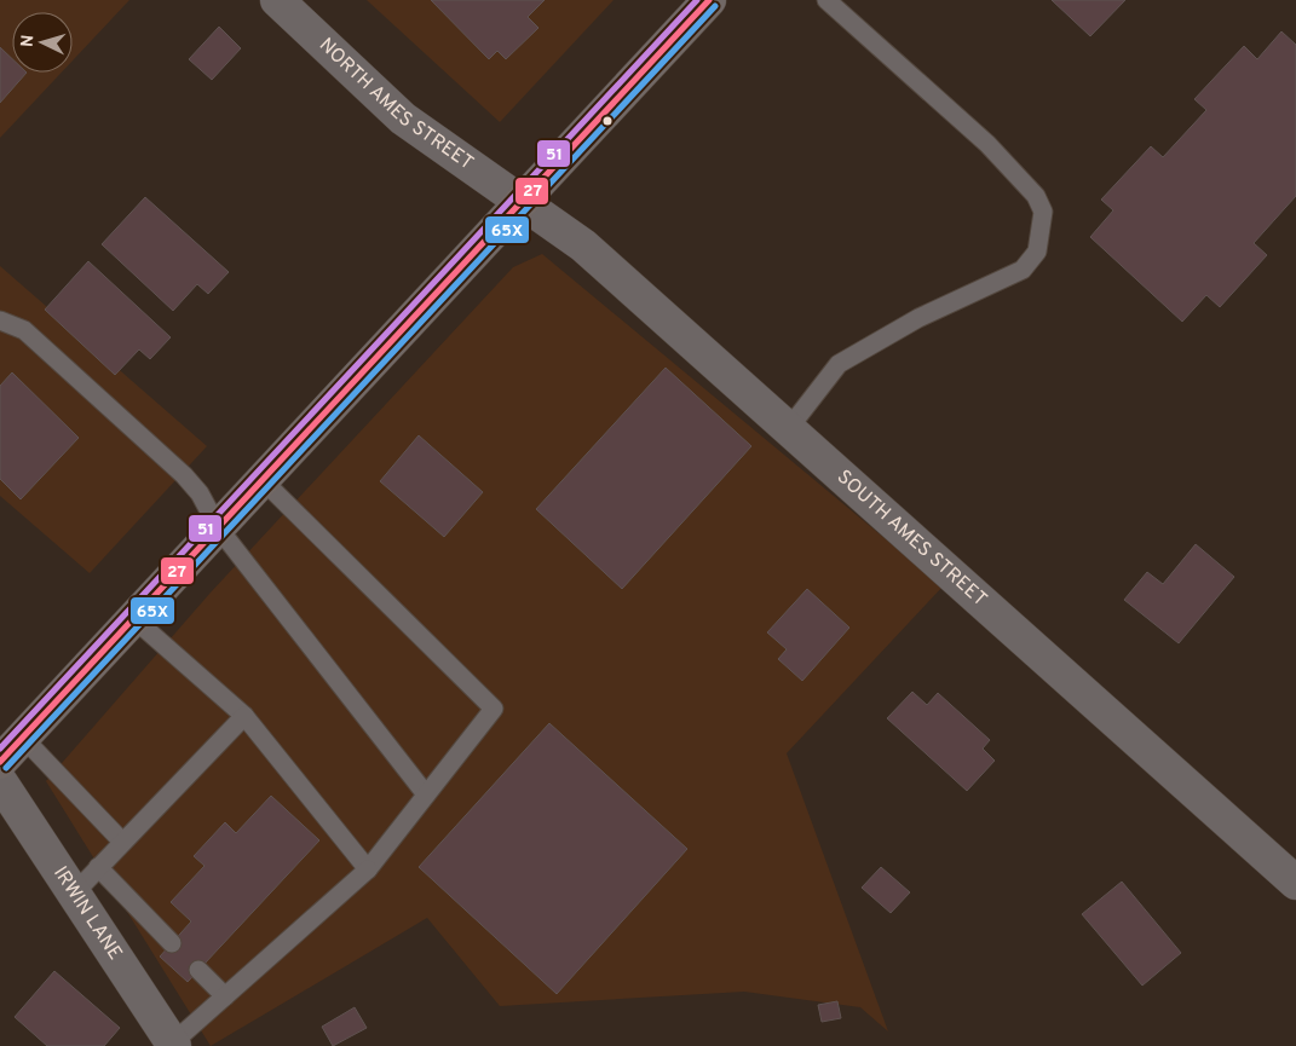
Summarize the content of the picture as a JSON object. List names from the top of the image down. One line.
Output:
{"streets":{"street":["NORTH AMES STREET","SOUTH AMES STREET","IRWIN LANE"]},"crossings":[["NORTH AMES STREET","SOUTH AMES STREET"]],"lines":["transit line 27","transit line 51","transit line 65X"],"north":"left"}
